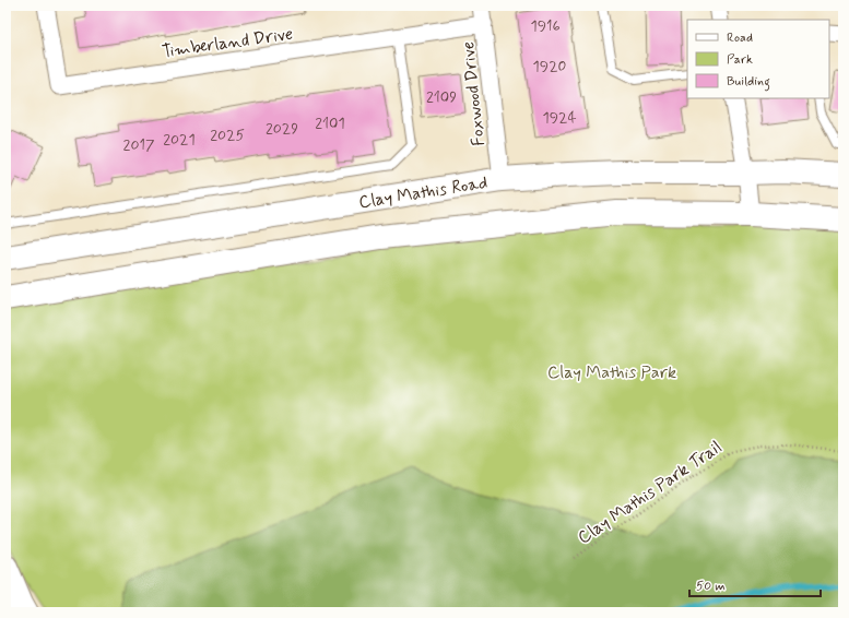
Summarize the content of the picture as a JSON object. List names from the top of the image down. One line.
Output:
{"streets":{"main road":["Clay Mathis Road"],"street":["Timberland Drive","Foxwood Drive"],"path":["Clay Mathis Park Trail"]},"crossings":[["Timberland Drive","Foxwood Drive"],["Foxwood Drive","Clay Mathis Road"]],"parks":["Clay Mathis Park"],"house_numbers":["1916","1920","2109","1924","2101","2029","2025","2021","2017"],"legend":["Road","Park","Building"],"scale_bar":"50 m"}
